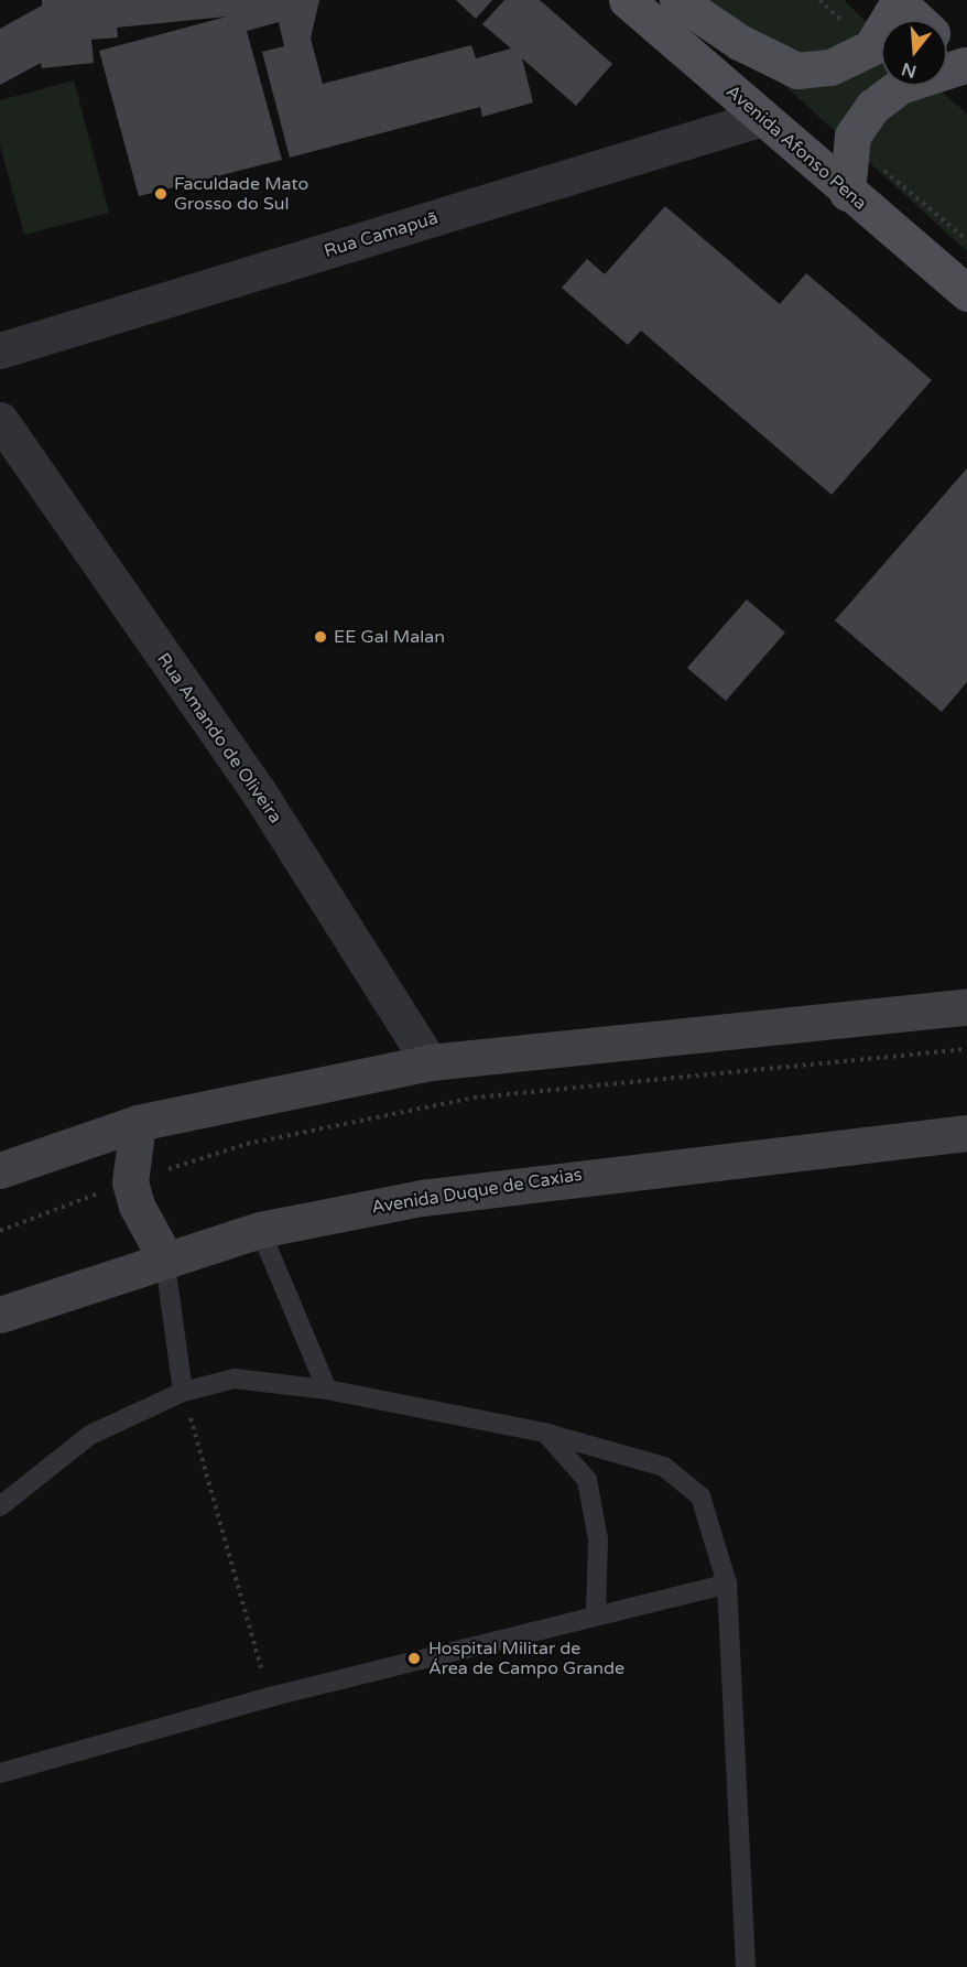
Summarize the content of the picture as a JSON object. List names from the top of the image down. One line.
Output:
{"streets":{"main road":["Avenida Afonso Pena","Avenida Duque de Caxias"],"street":["Rua Camapuã","Rua Amando de Oliveira"]},"crossings":[["Avenida Afonso Pena","Rua Camapuã"]],"places":["Faculdade Mato Grosso do Sul","EE Gal Malan","Hospital Militar de Área de Campo Grande"],"north":"bottom"}
